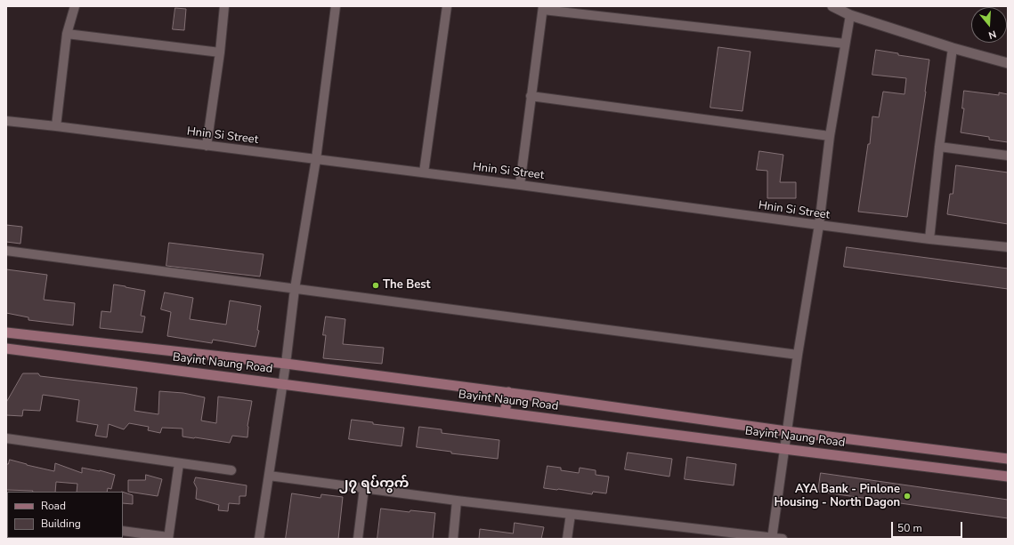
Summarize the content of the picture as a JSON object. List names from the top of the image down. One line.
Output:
{"streets":{"main road":["Bayint Naung Road"],"street":["Hnin Si Street"]},"districts":["၂၇ ရပ်ကွက်"],"places":["The Best","AYA Bank - Pinlone Housing - North Dagon"],"legend":["Road","Building"],"scale_bar":"50 m","north":"bottom"}
